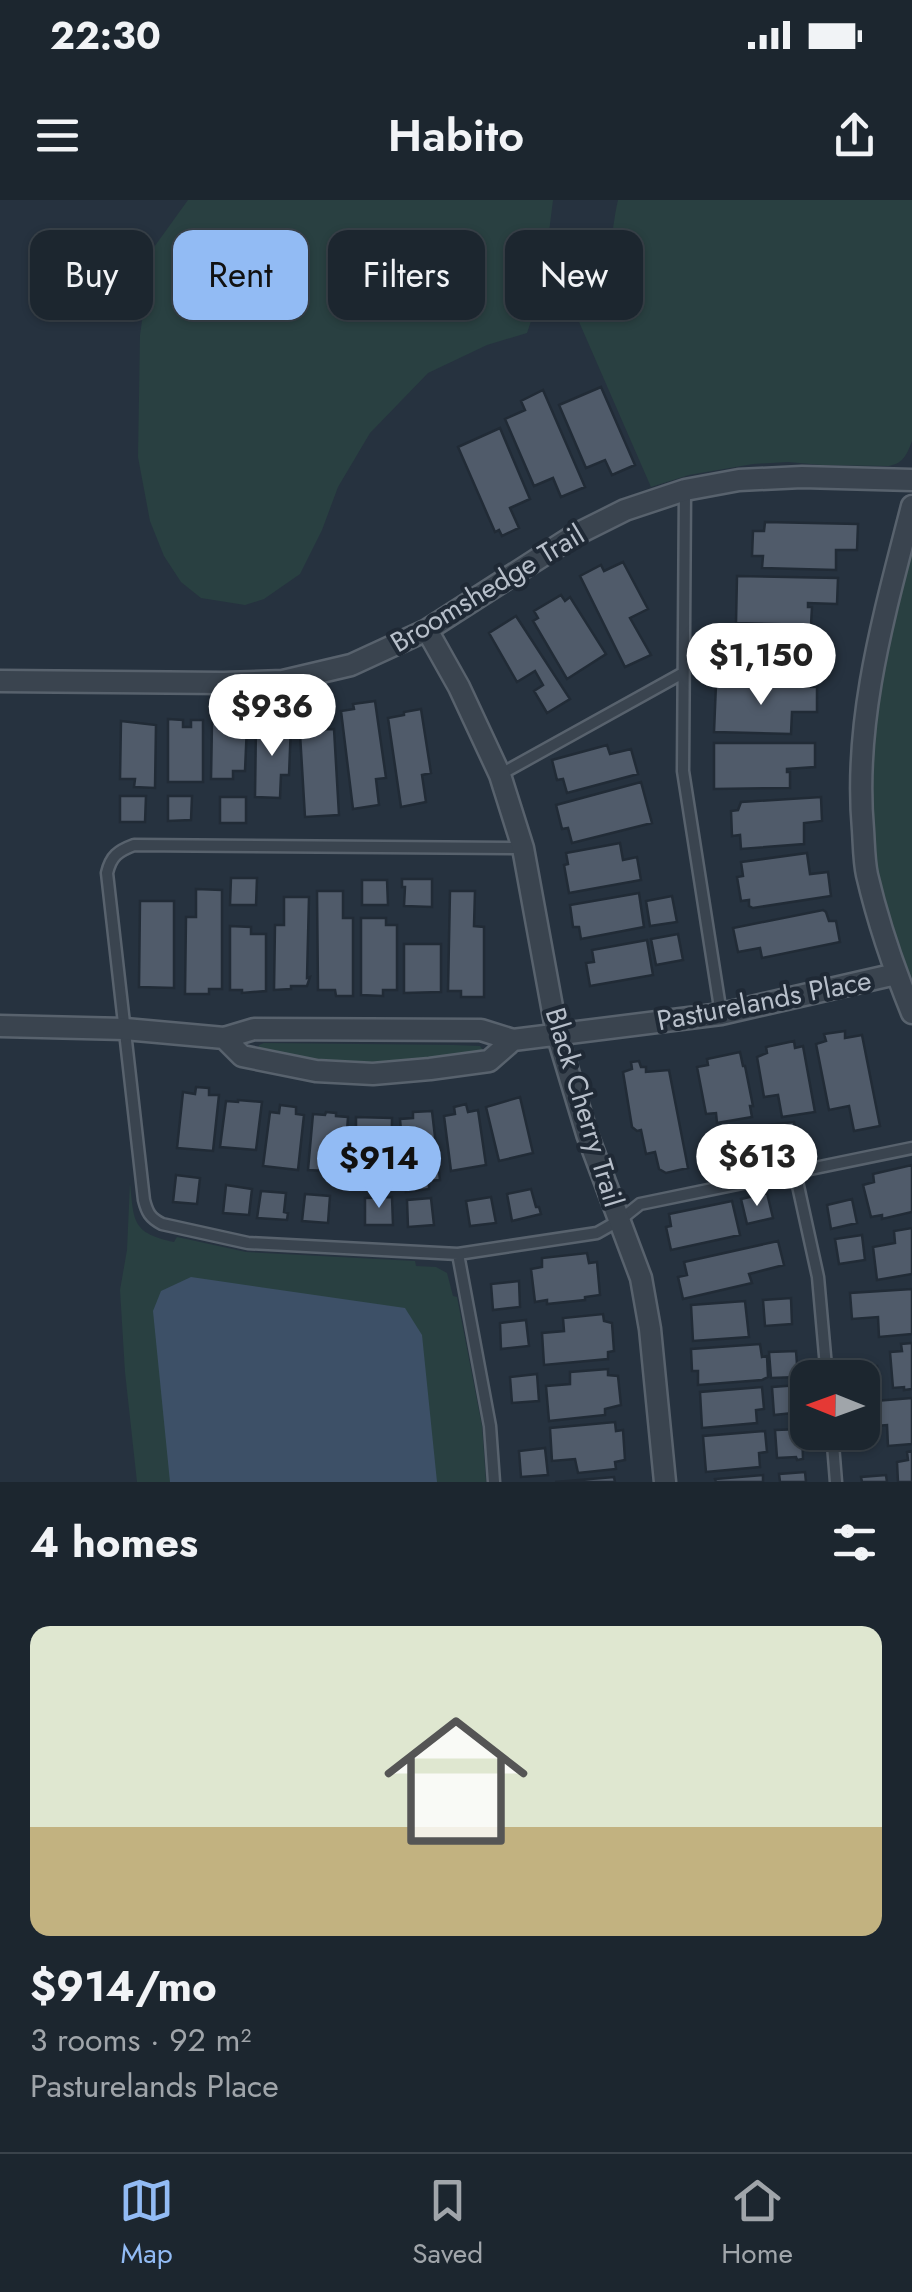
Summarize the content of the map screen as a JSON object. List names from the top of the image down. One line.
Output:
{"streets":{"street":["Broomshedge Trail","Pasturelands Place","Black Cherry Trail"]},"crossings":[["Broomshedge Trail","Black Cherry Trail"],["Pasturelands Place","Black Cherry Trail"]],"north":"left","page":{"status":"22:30","header":"Habito","chip":["Buy","Rent","Filters","New"],"price":["$1,150","$936","$613","$914"],"heading":"4 homes","list":[{"name":"$914/mo","note":"3 rooms · 92 m² · Pasturelands Place"}],"tabs":["Map","Saved","Home"]}}
